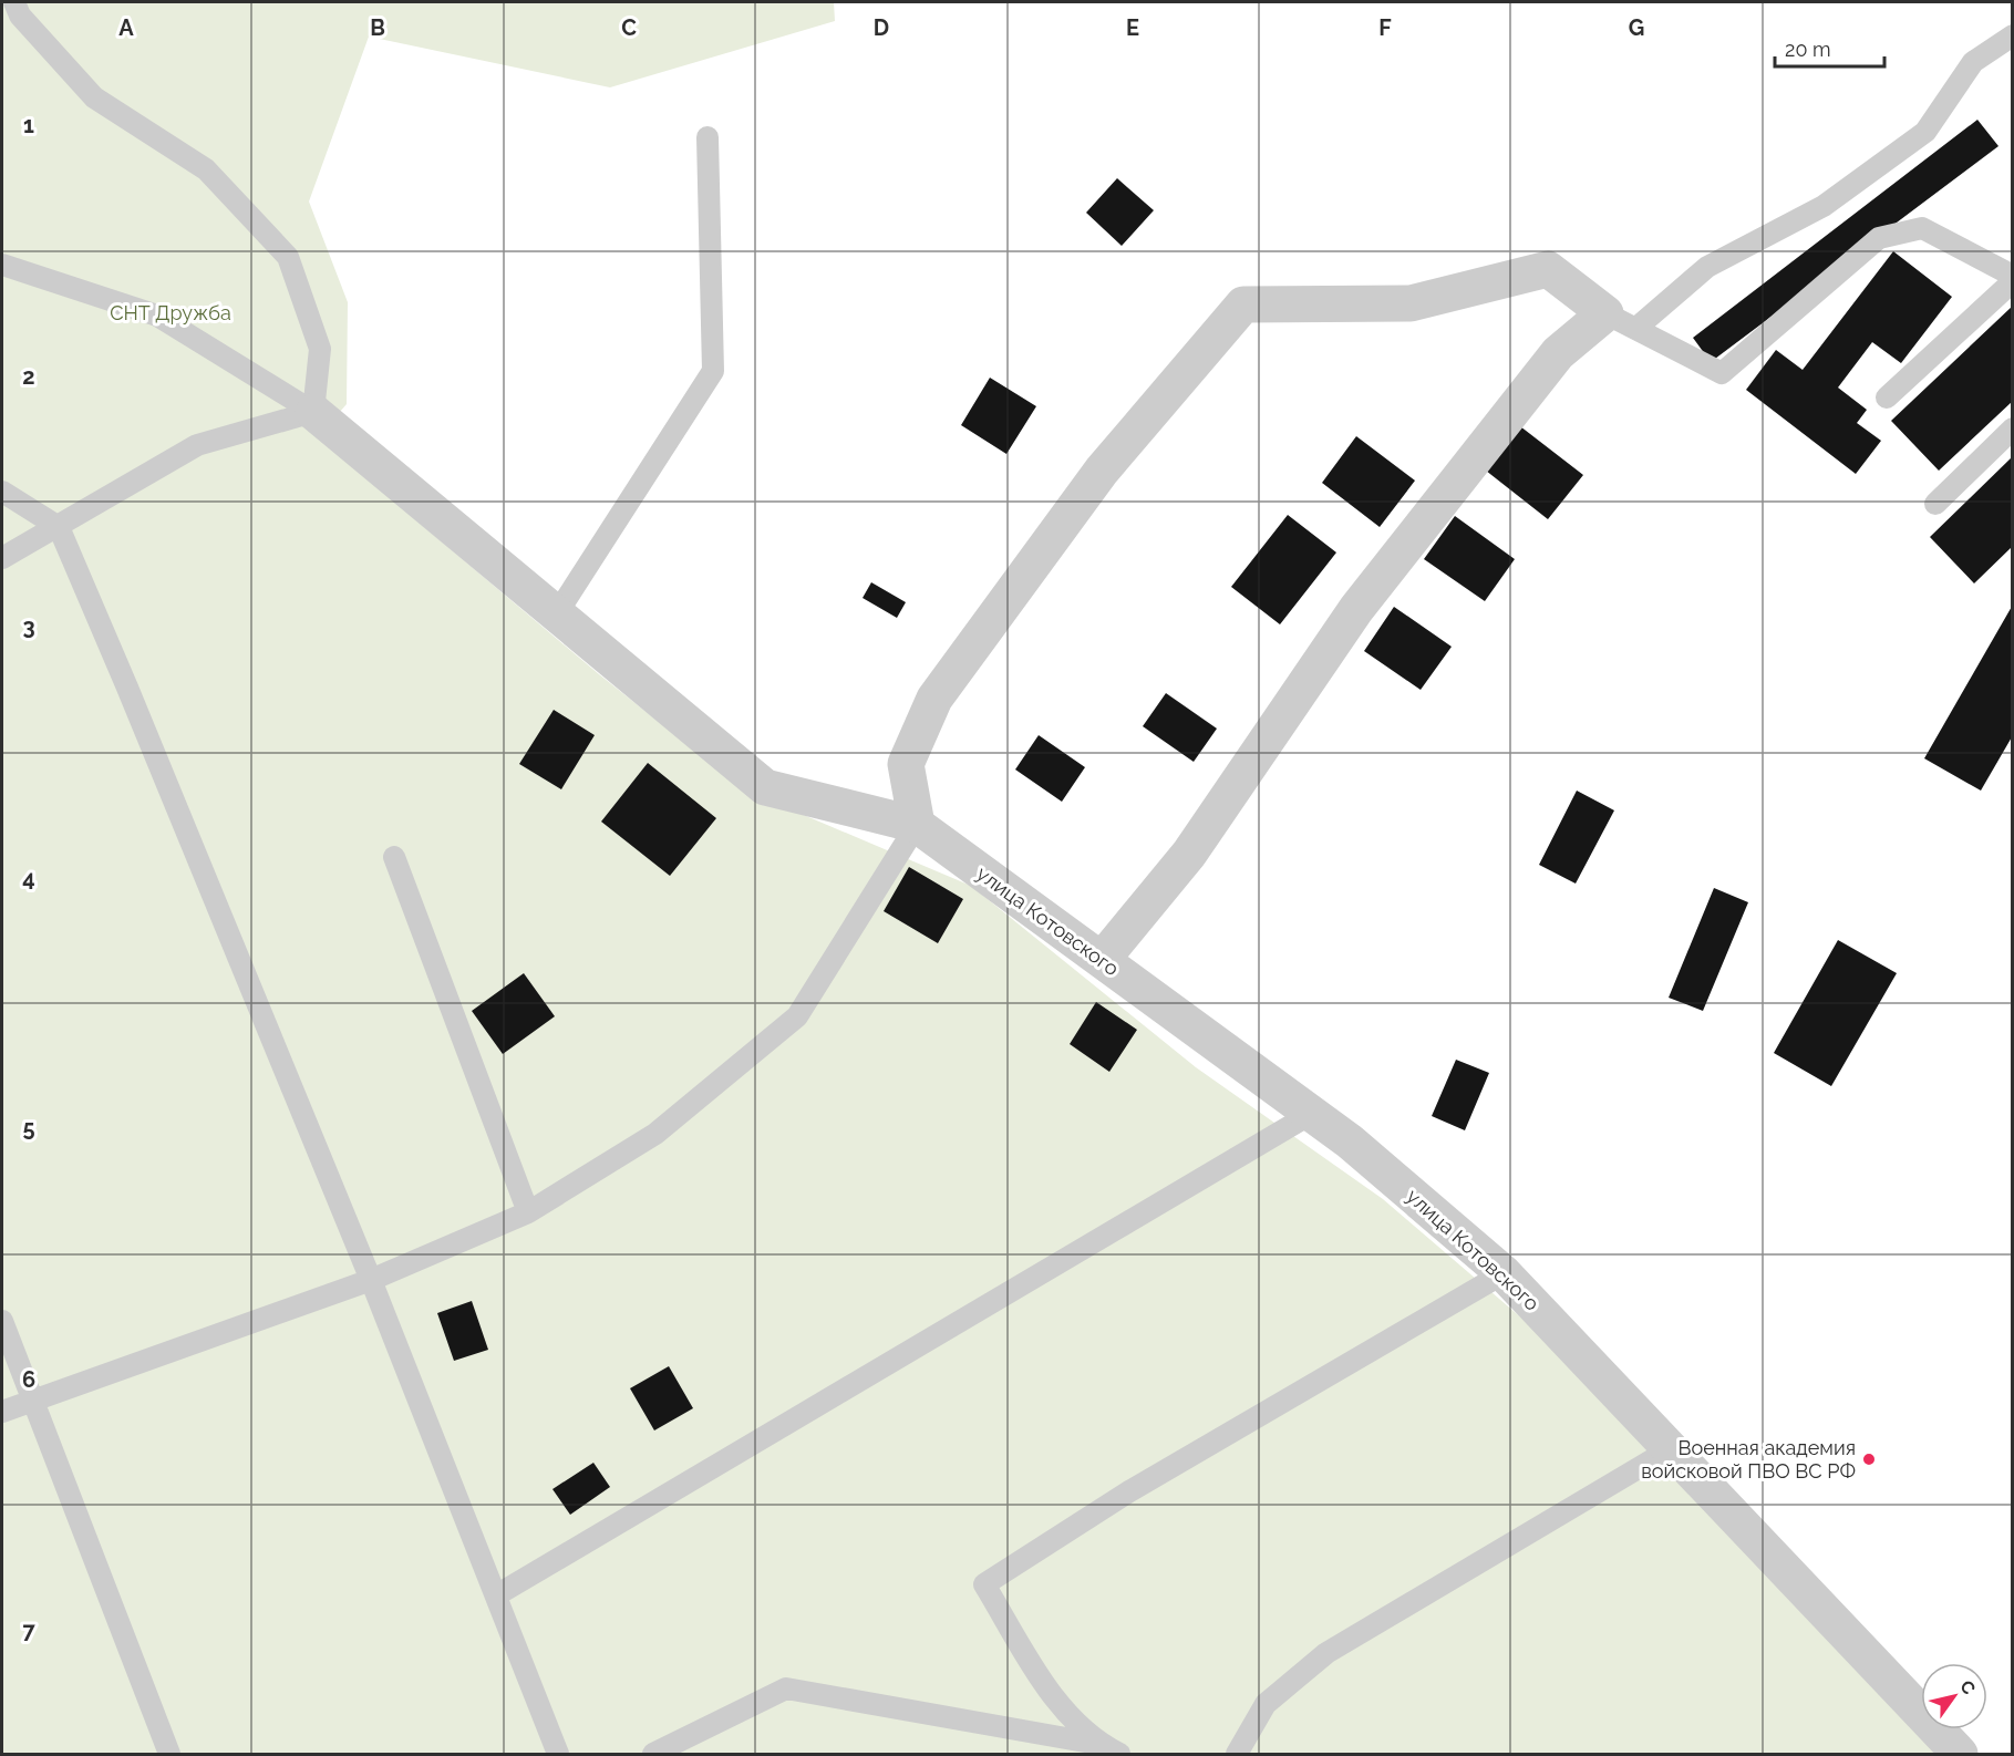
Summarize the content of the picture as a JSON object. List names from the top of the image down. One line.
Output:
{"streets":{"street":["улица Котовского"]},"parks":["СНТ Дружба"],"places":["Военная академия войсковой ПВО ВС РФ"],"scale_bar":"20 m","north":"top right","grid":{"columns":["A","B","C","D","E","F","G"],"rows":["1","2","3","4","5","6","7"]}}
